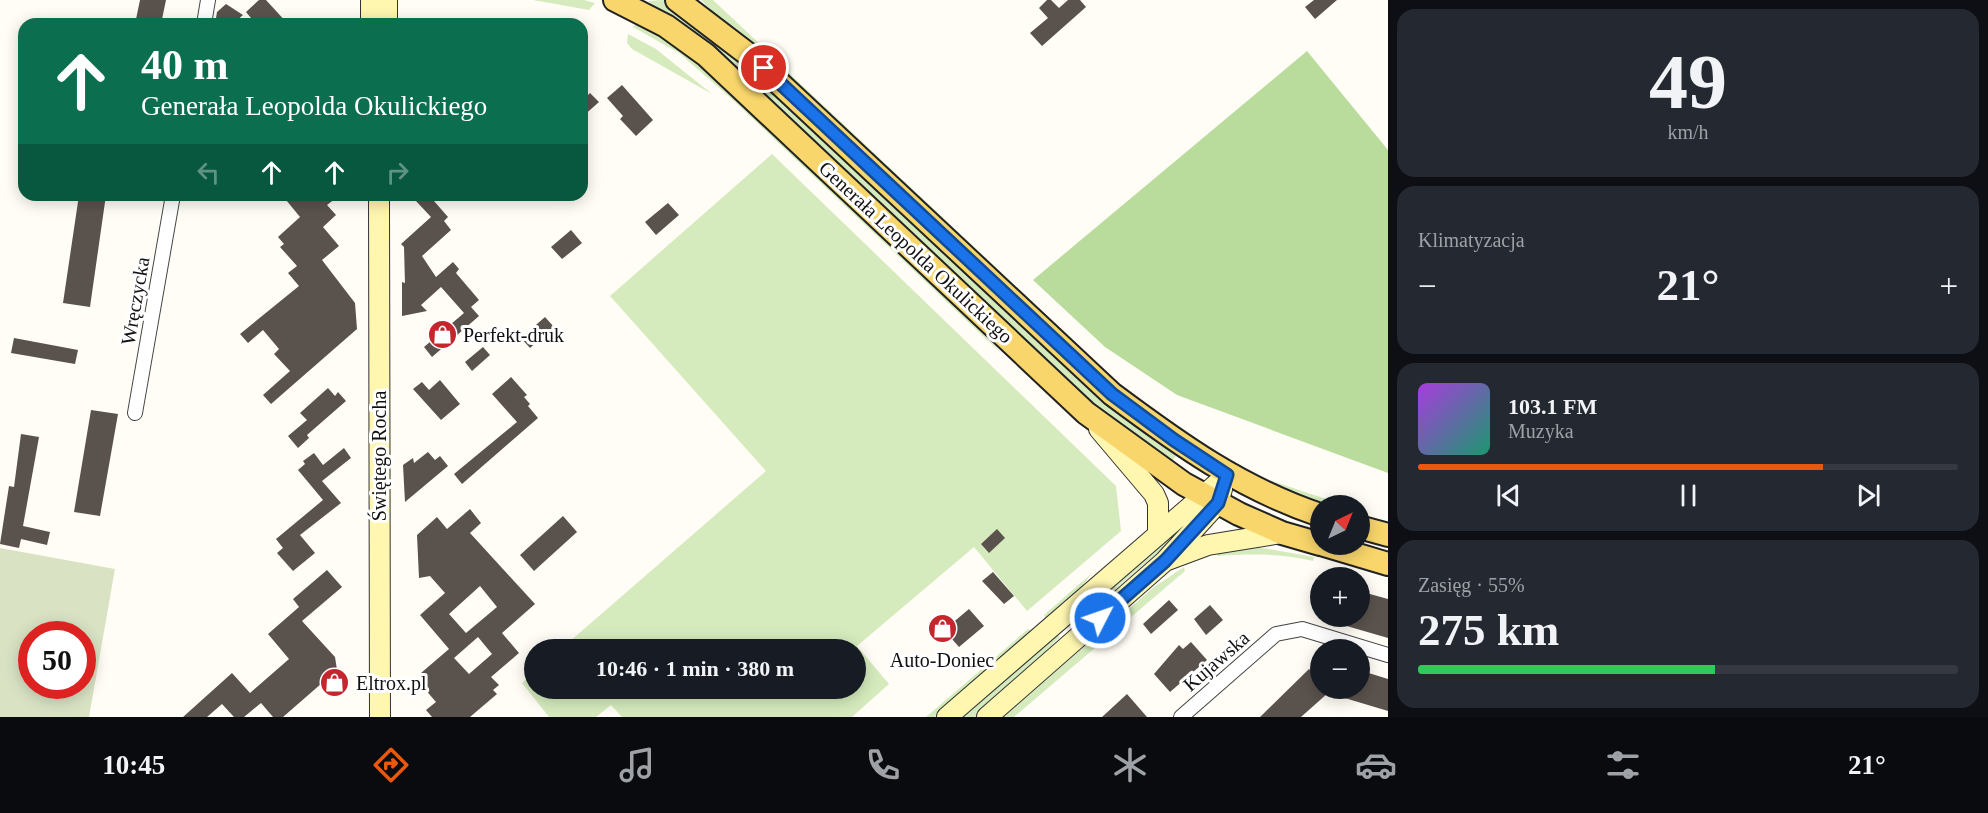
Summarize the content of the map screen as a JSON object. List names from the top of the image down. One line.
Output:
{"streets":{"main road":["Generała Leopolda Okulickiego","Świętego Rocha"],"street":["Wręczycka","Kujawska"]},"places":{"shop":["Perfekt-druk","Auto-Doniec","Eltrox.pl"]},"north":"top right","page":{"tile":[["49","km/h"],"Klimatyzacja",["Zasięg · 55%","275 km"]],"turn":["40 m","Generała Leopolda Okulickiego"],"heat":["−","21°","+"],"song":["103.1 FM","Muzyka"],"map_buttons":["+","−"],"limit":"50","trip":"10:46 · 1 min · 380 m","tabs":["10:45","21°"]}}
